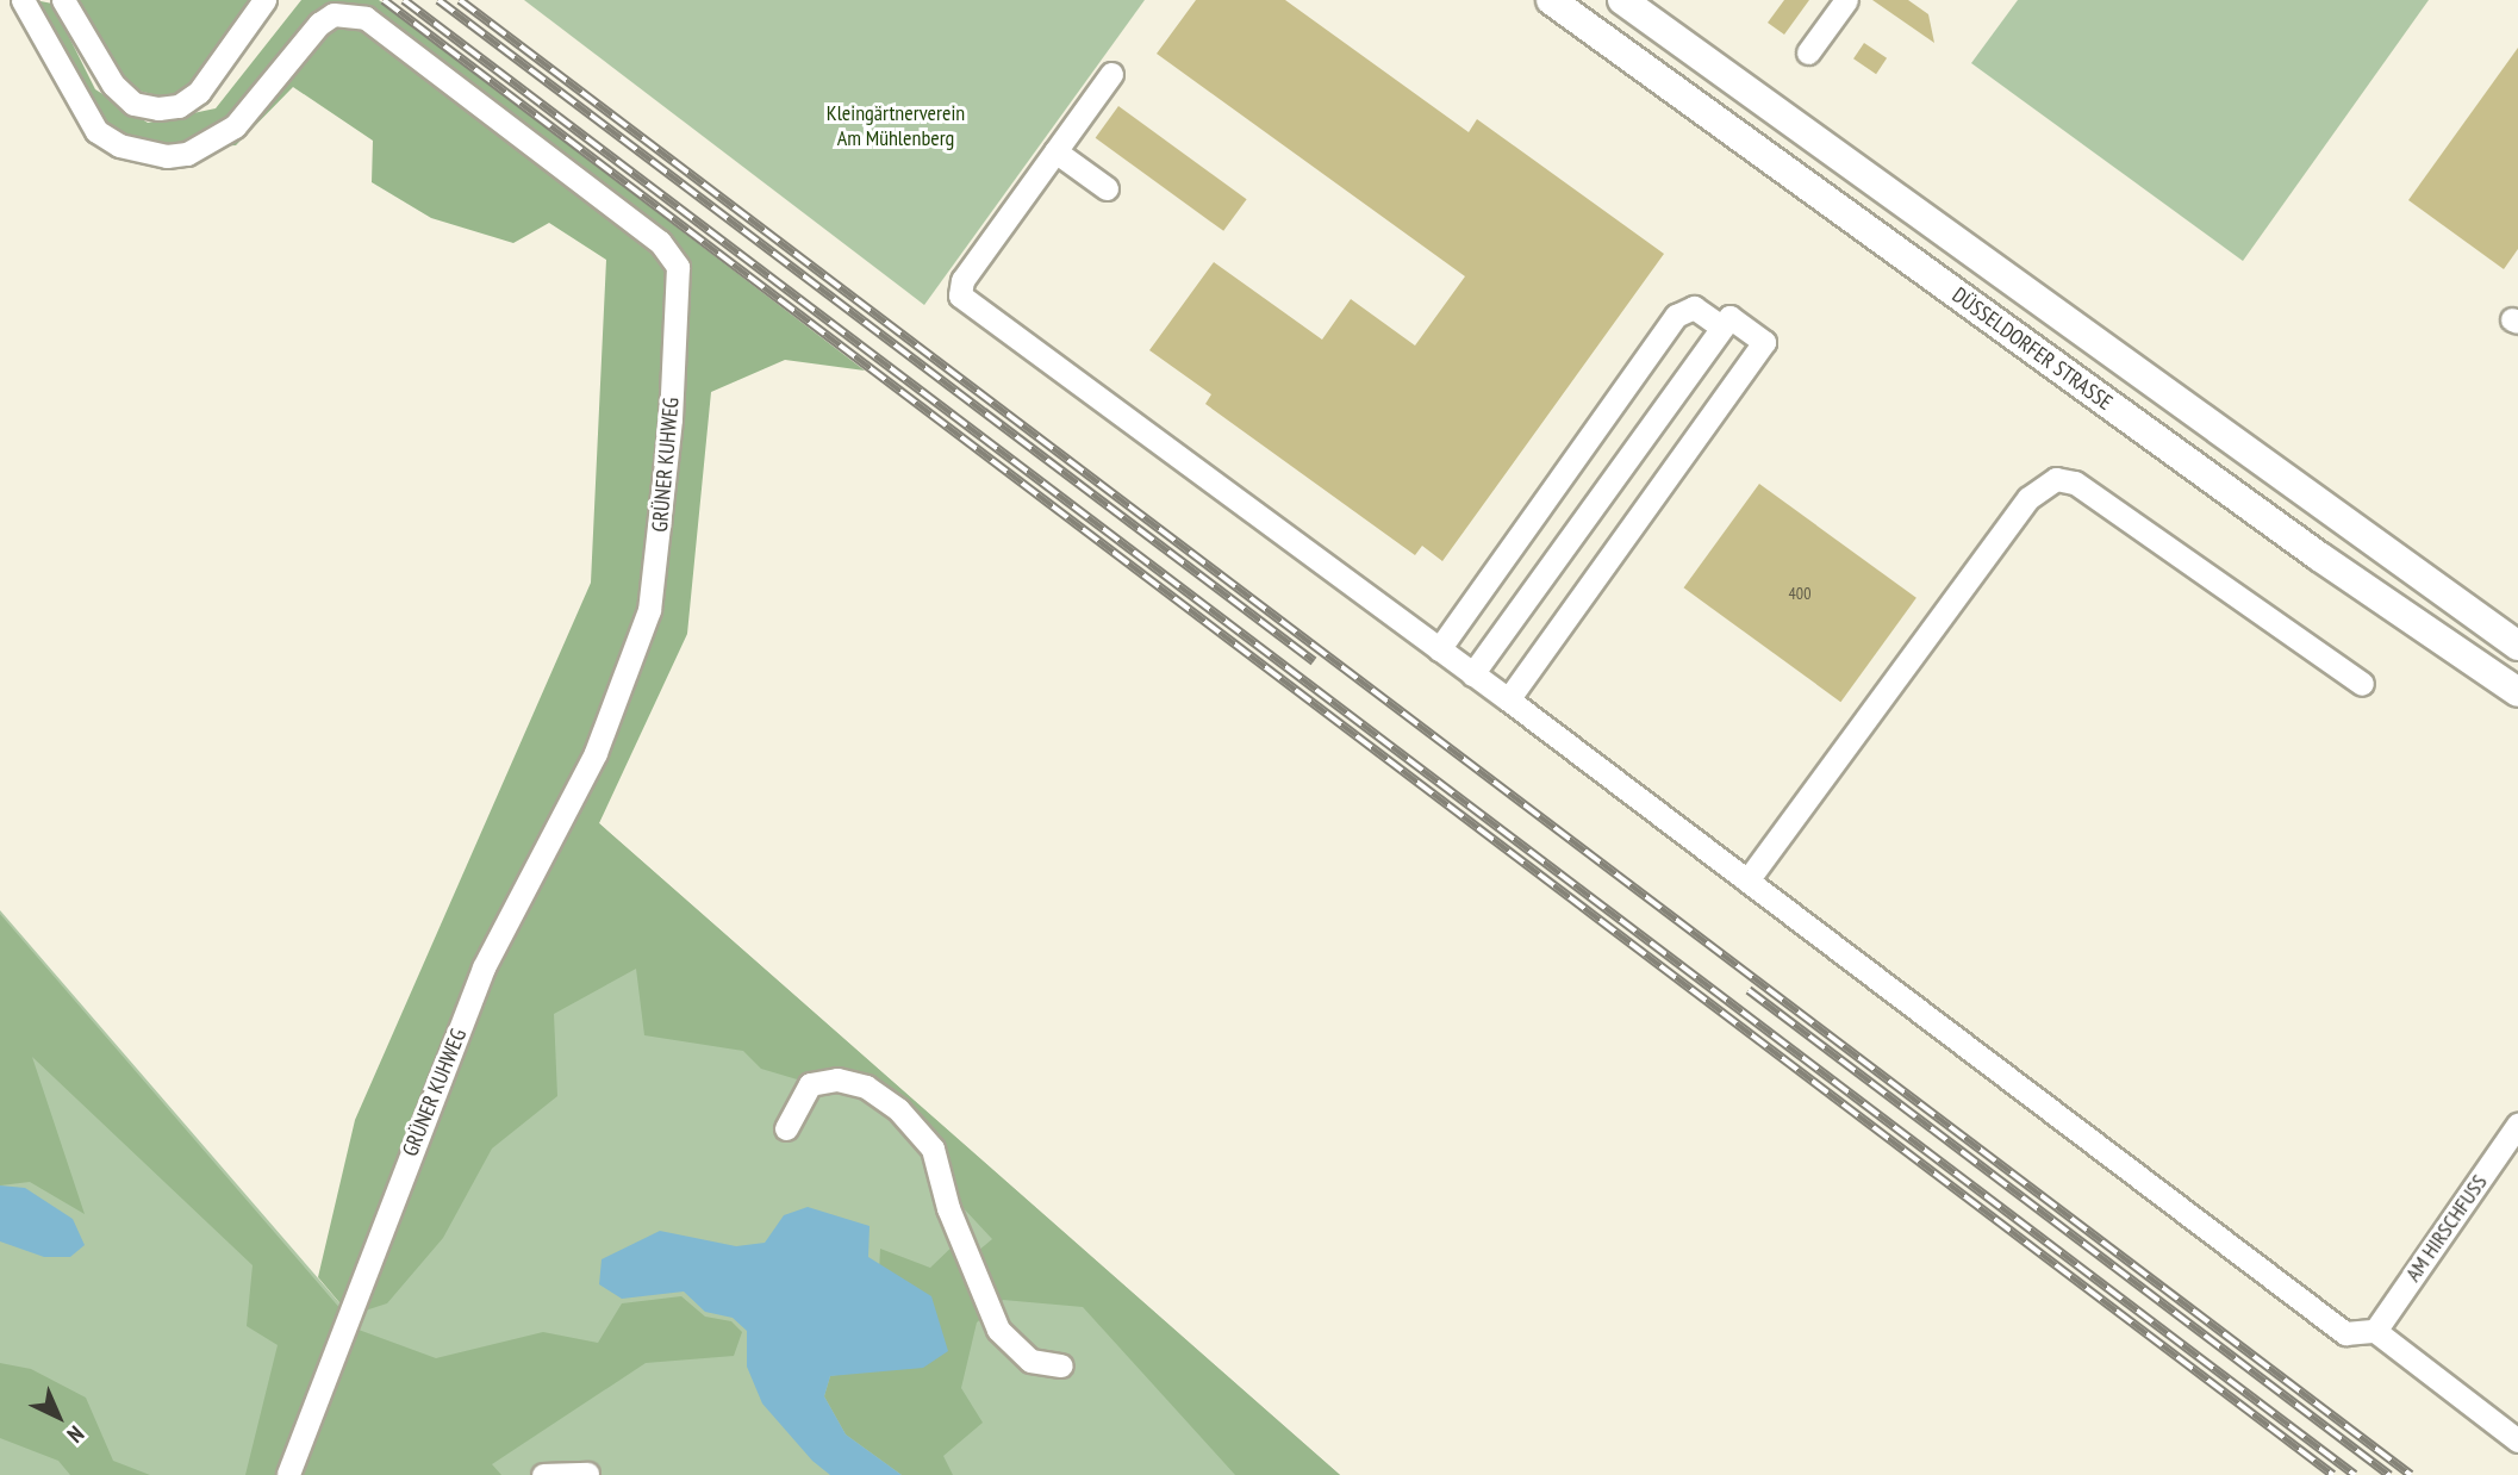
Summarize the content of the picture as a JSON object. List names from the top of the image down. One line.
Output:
{"streets":{"main road":["DÜSSELDORFER STRASSE"],"street":["GRÜNER KUHWEG","AM HIRSCHFUSS"]},"parks":["Kleingärtnerverein Am Mühlenberg"],"house_numbers":["400"],"north":"bottom right"}
